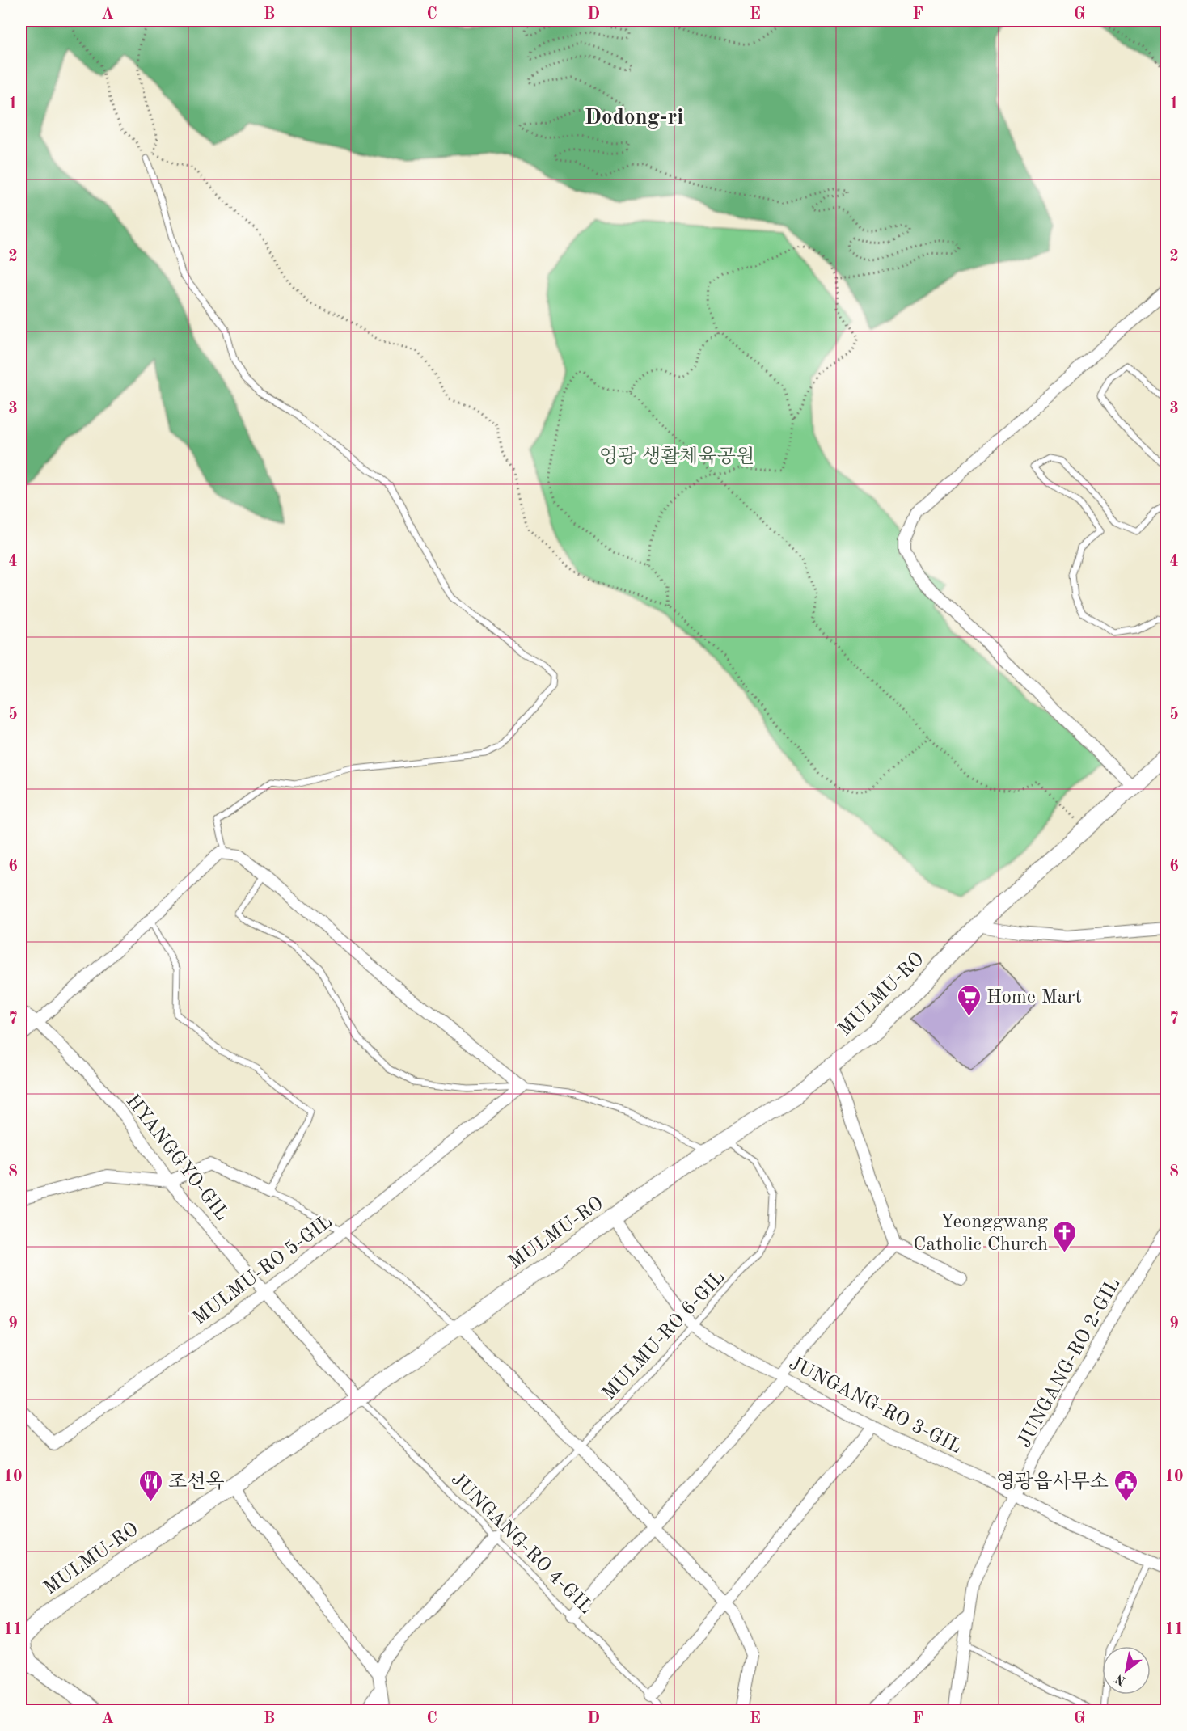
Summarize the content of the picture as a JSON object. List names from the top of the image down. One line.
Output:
{"streets":{"main road":["MULMU-RO"],"street":["HYANGGYO-GIL","MULMU-RO 5-GIL","JUNGANG-RO 2-GIL","JUNGANG-RO 3-GIL"],"lane":["MULMU-RO 6-GIL","JUNGANG-RO 4-GIL"]},"crossings":[["MULMU-RO","HYANGGYO-GIL"],["MULMU-RO","MULMU-RO 6-GIL"],["MULMU-RO","JUNGANG-RO 3-GIL"],["MULMU-RO","JUNGANG-RO 4-GIL"],["HYANGGYO-GIL","MULMU-RO 5-GIL"],["HYANGGYO-GIL","JUNGANG-RO 4-GIL"],["MULMU-RO 6-GIL","JUNGANG-RO 3-GIL"],["MULMU-RO 6-GIL","JUNGANG-RO 4-GIL"],["JUNGANG-RO 2-GIL","JUNGANG-RO 3-GIL"]],"districts":["Dodong-ri"],"parks":["영광 생활체육공원"],"places":{"supermarket":["Home Mart"],"church":["Yeonggwang Catholic Church"],"restaurant":["조선옥"],"public building":["영광읍사무소"]},"north":"bottom left","grid":{"columns":["A","B","C","D","E","F","G"],"rows":["1","2","3","4","5","6","7","8","9","10","11"]}}
